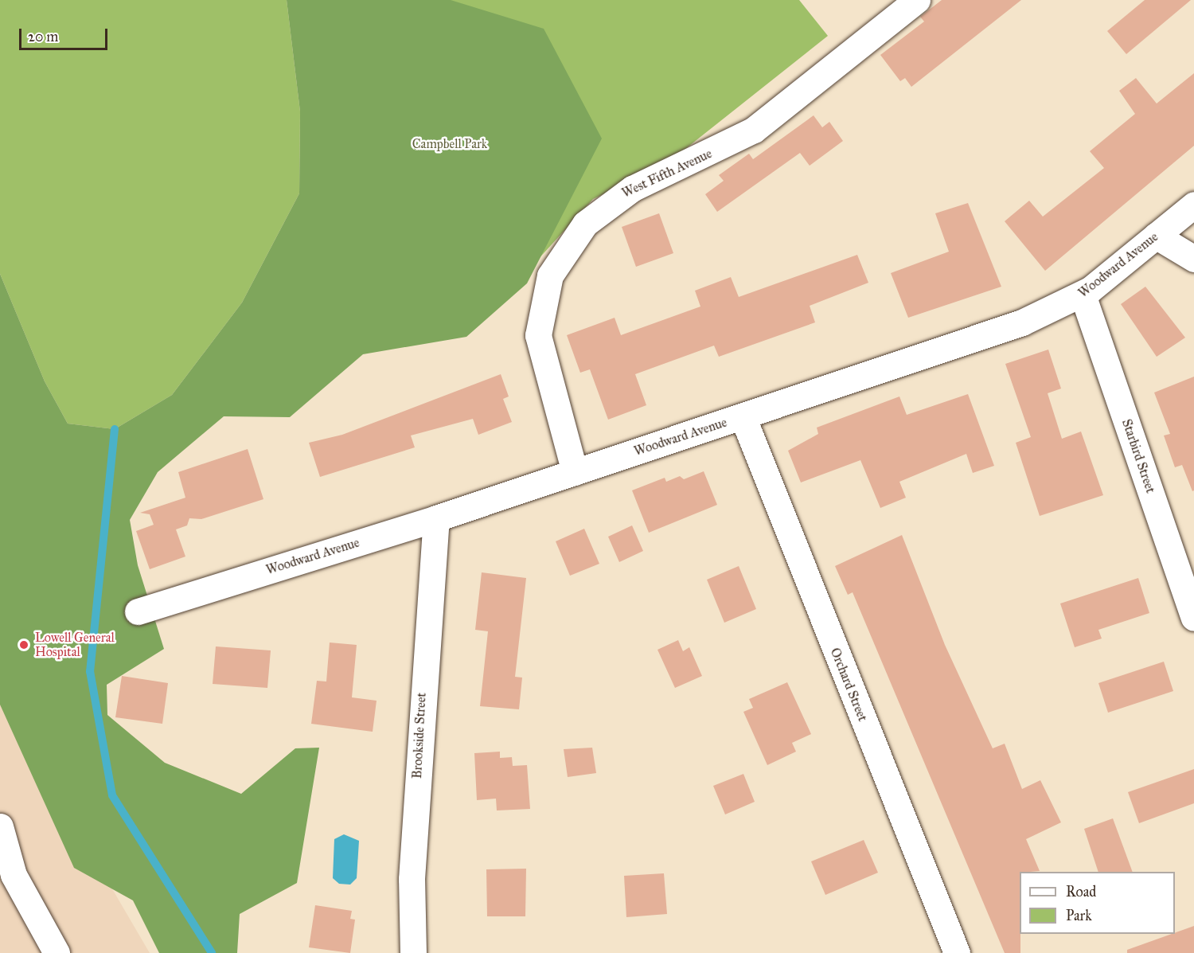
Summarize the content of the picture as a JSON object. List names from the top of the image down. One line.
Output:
{"streets":{"street":["West Fifth Avenue","Woodward Avenue","Starbird Street","Orchard Street","Brookside Street"]},"crossings":[["West Fifth Avenue","Woodward Avenue"],["Woodward Avenue","Starbird Street"],["Woodward Avenue","Orchard Street"],["Woodward Avenue","Brookside Street"]],"parks":["Campbell Park"],"places":["Lowell General Hospital"],"legend":["Road","Park"],"scale_bar":"20 m"}
